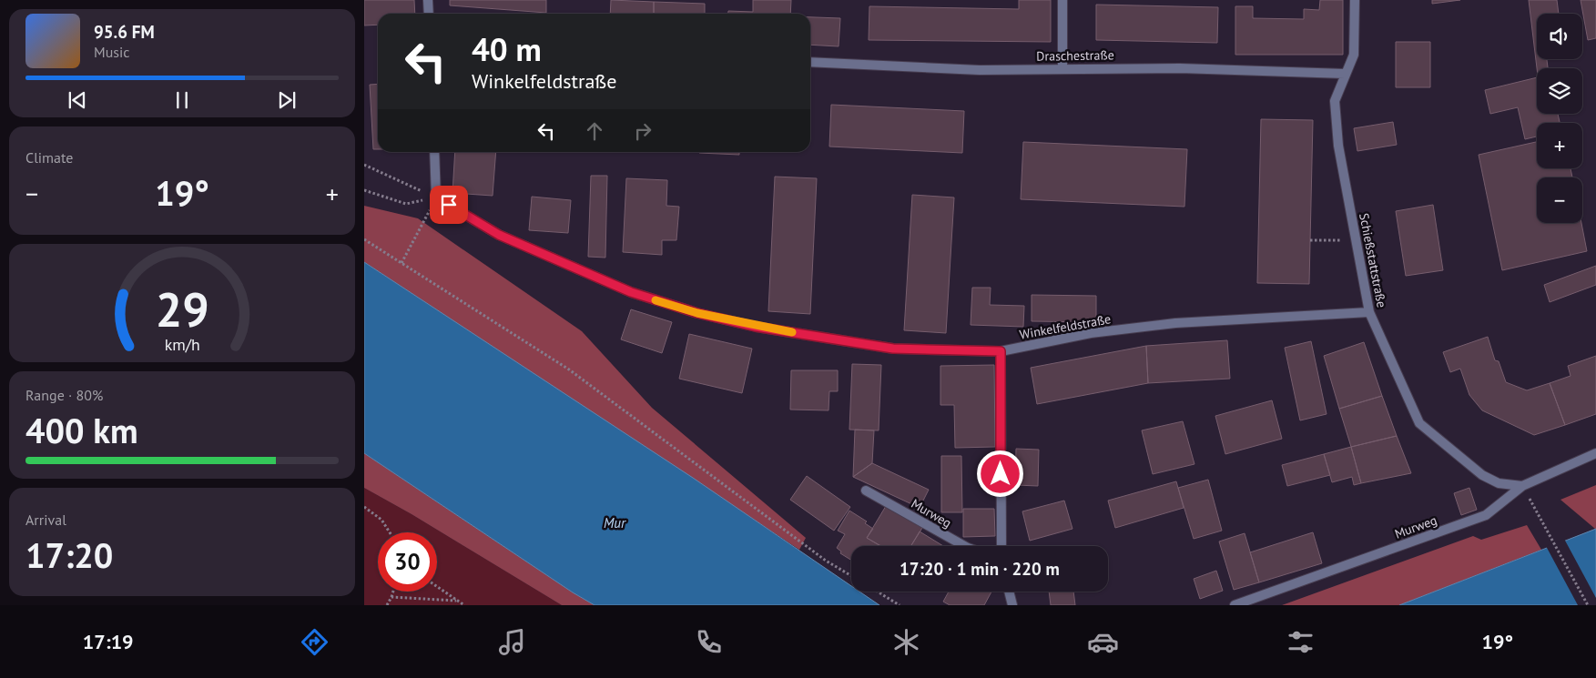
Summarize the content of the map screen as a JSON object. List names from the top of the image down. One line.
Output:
{"streets":{"street":["Draschestraße","Schießstattstraße","Winkelfeldstraße","Murweg"]},"crossings":[["Draschestraße","Schießstattstraße"],["Schießstattstraße","Winkelfeldstraße"],["Schießstattstraße","Murweg"]],"water":["Mur"],"page":{"song":["95.6 FM","Music"],"map_buttons":["+","−"],"turn":["40 m","Winkelfeldstraße"],"tile":["Climate",["Range · 80%","400 km"],["Arrival","17:20"]],"heat":["−","19°","+"],"limit":"30","trip":"17:20 · 1 min · 220 m","tabs":["17:19","19°"],"gauge":["29","km/h"]}}
